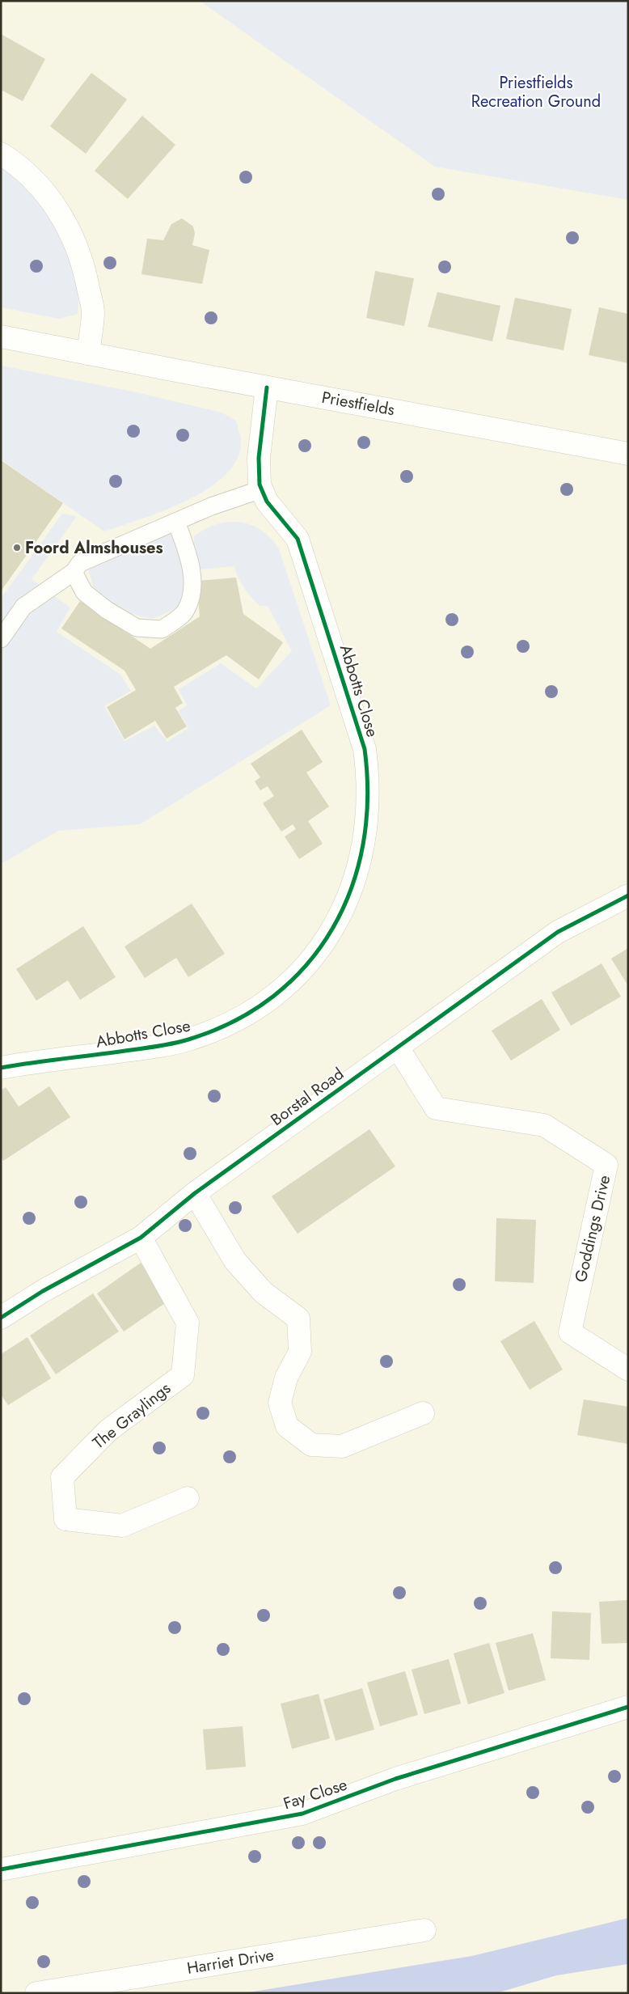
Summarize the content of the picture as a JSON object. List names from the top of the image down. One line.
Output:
{"streets":{"street":["Priestfields","Abbotts Close","Borstal Road","Goddings Drive","The Graylings","Fay Close","Harriet Drive"]},"crossings":[["Priestfields","Abbotts Close"],["Borstal Road","Goddings Drive"],["Borstal Road","The Graylings"]],"parks":["Priestfields Recreation Ground"],"places":["Foord Almshouses"]}
